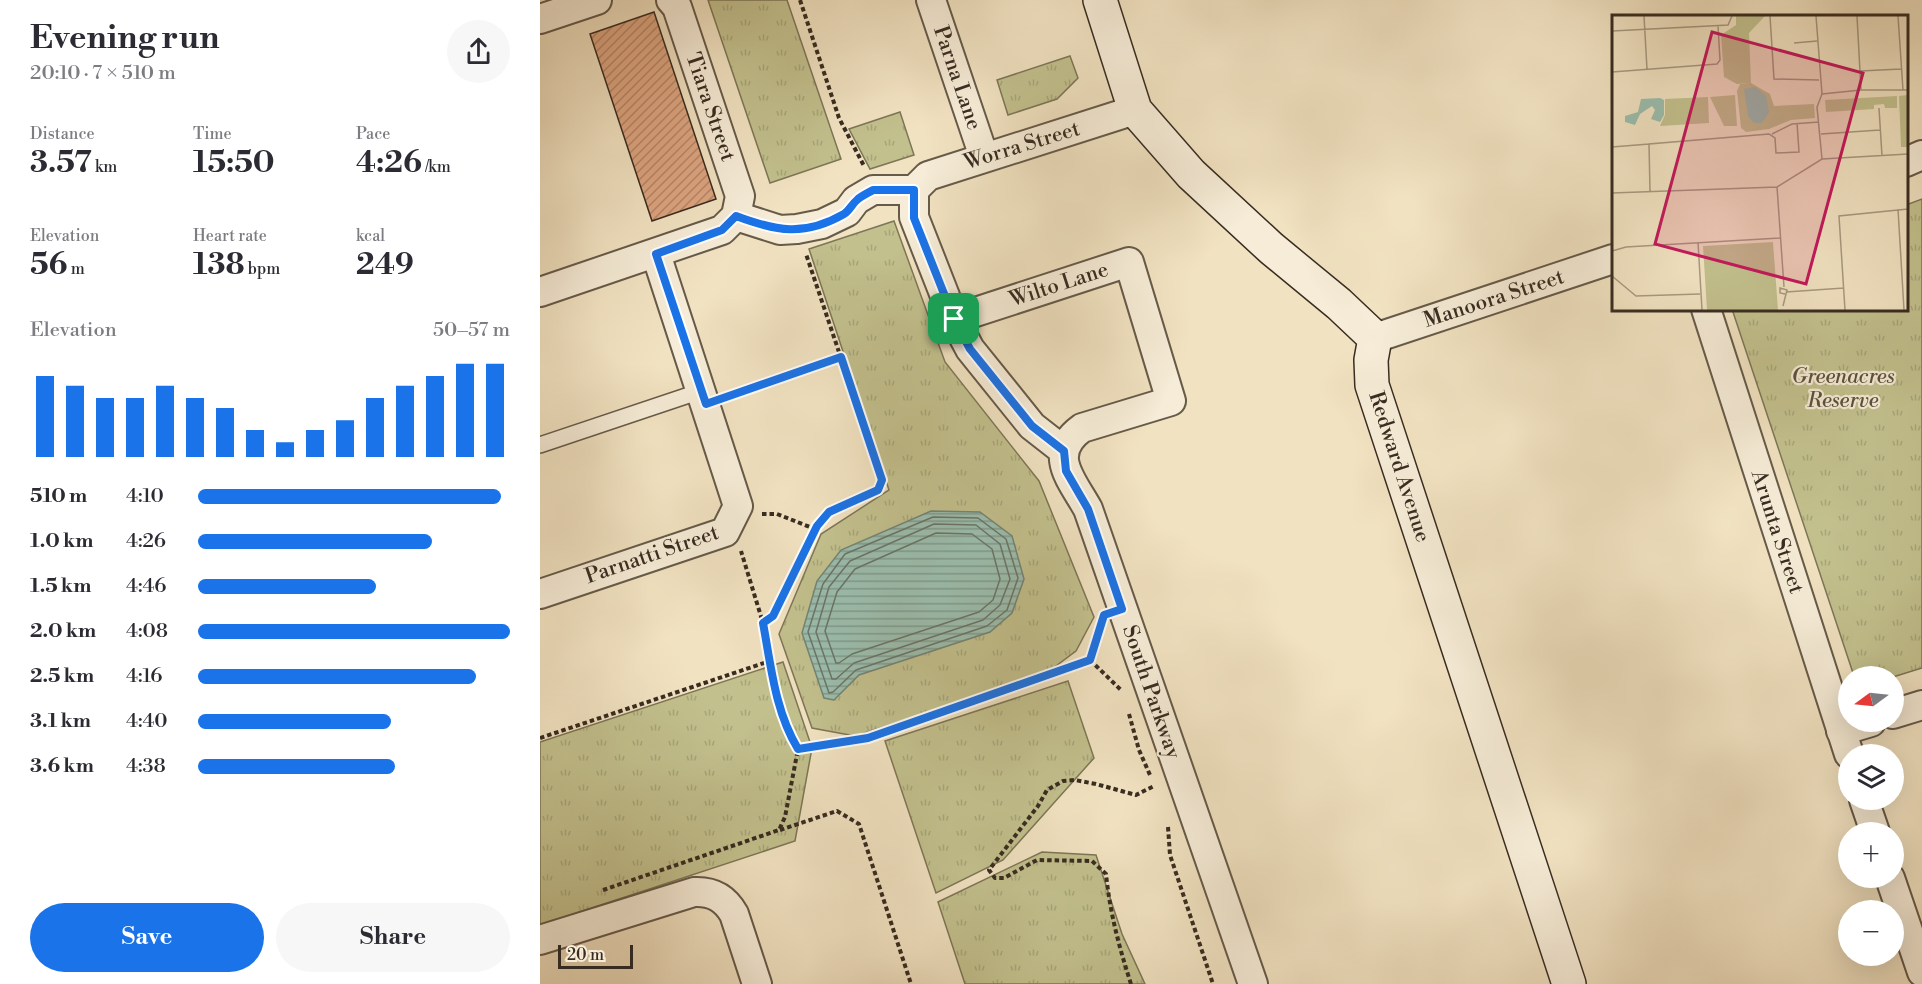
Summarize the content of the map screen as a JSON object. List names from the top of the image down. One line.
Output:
{"streets":{"street":["Parna Lane","Tiara Street","Worra Street","Wilto Lane","Manoora Street","Redward Avenue","Arunta Street","Parnatti Street","South Parkway"]},"crossings":[["Parna Lane","Worra Street"],["Wilto Lane","South Parkway"],["Manoora Street","Redward Avenue"]],"parks":["Greenacres Reserve"],"scale_bar":"20 m","north":"left","page":{"heading":["Evening run","20:10 · 7 × 510 m"],"stats":[["Distance","3.57 km"],["Time","15:50"],["Pace","4:26 /km"],["Elevation","56 m"],["Heart rate","138 bpm"],["kcal","249"]],"chart":["Elevation","50–57 m"],"list":[{"name":"510 m","note":"4:10"},{"name":"1.0 km","note":"4:26"},{"name":"1.5 km","note":"4:46"},{"name":"2.0 km","note":"4:08"},{"name":"2.5 km","note":"4:16"},{"name":"3.1 km","note":"4:40"},{"name":"3.6 km","note":"4:38"}],"map_buttons":["+","−"],"buttons":["Save","Share"],"scale":"20 m"}}
